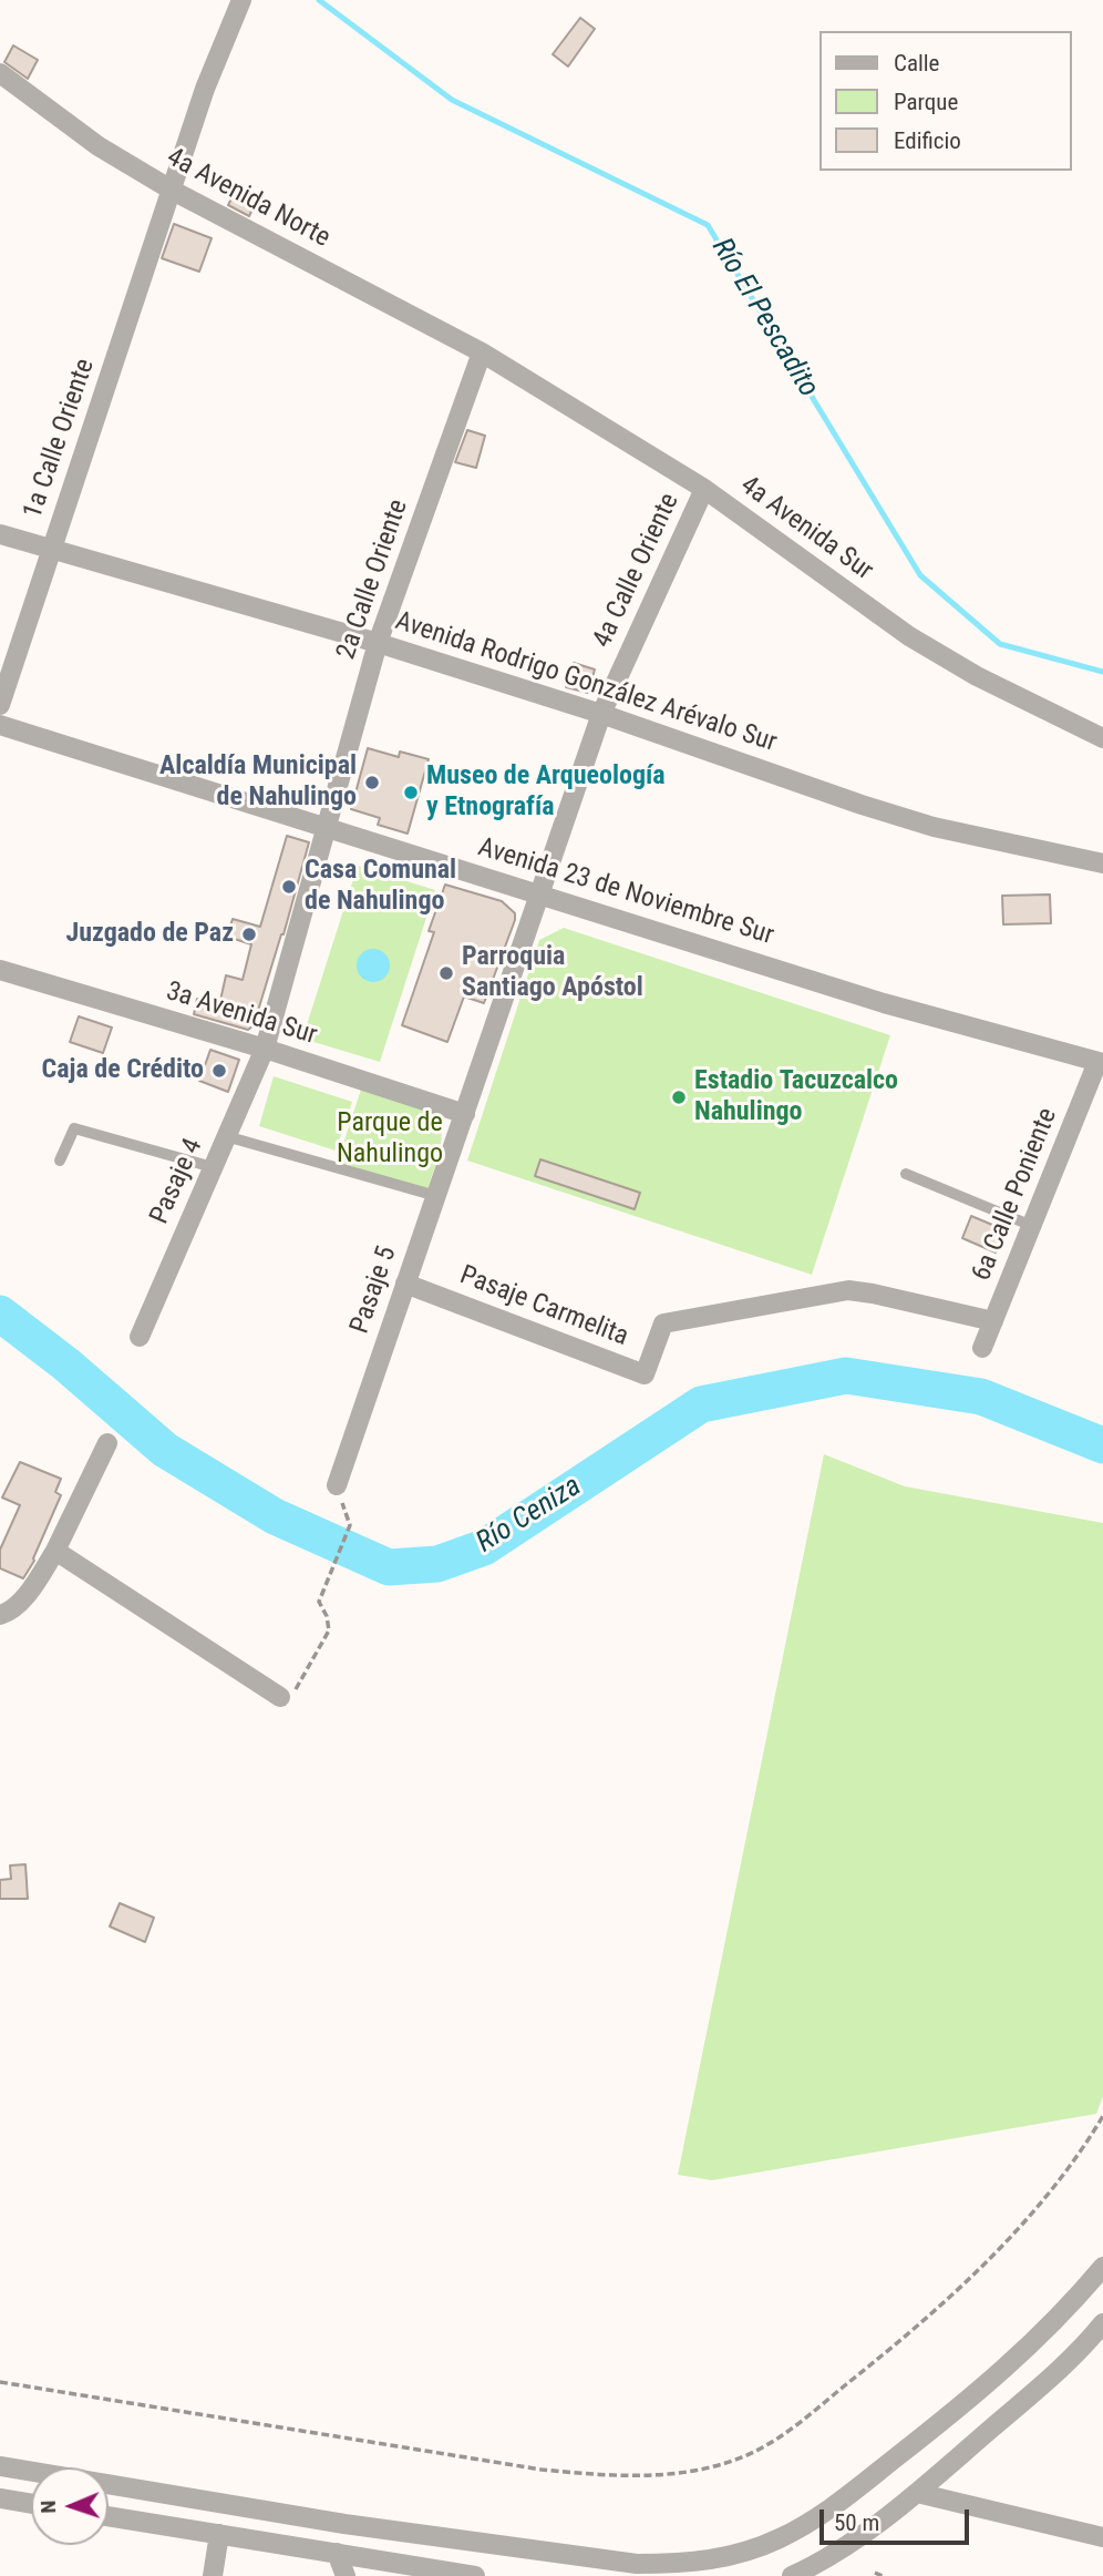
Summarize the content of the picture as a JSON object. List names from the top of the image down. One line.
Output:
{"streets":{"street":["4a Avenida Norte","1a Calle Oriente","4a Avenida Sur","4a Calle Oriente","2a Calle Oriente","Avenida Rodrigo González Arévalo Sur","Avenida 23 de Noviembre Sur","3a Avenida Sur","Pasaje 4","6a Calle Poniente","Pasaje 5","Pasaje Carmelita"]},"crossings":[["4a Avenida Norte","1a Calle Oriente"],["4a Avenida Norte","4a Avenida Sur"],["4a Avenida Norte","2a Calle Oriente"],["1a Calle Oriente","Avenida Rodrigo González Arévalo Sur"],["4a Avenida Sur","4a Calle Oriente"],["4a Avenida Sur","2a Calle Oriente"],["4a Calle Oriente","Avenida Rodrigo González Arévalo Sur"],["4a Calle Oriente","Avenida 23 de Noviembre Sur"],["4a Calle Oriente","3a Avenida Sur"],["4a Calle Oriente","Pasaje 5"],["2a Calle Oriente","Avenida Rodrigo González Arévalo Sur"],["2a Calle Oriente","Avenida 23 de Noviembre Sur"],["2a Calle Oriente","3a Avenida Sur"],["2a Calle Oriente","Pasaje 4"],["Avenida 23 de Noviembre Sur","6a Calle Poniente"],["3a Avenida Sur","Pasaje 4"],["3a Avenida Sur","Pasaje 5"],["6a Calle Poniente","Pasaje Carmelita"],["Pasaje 5","Pasaje Carmelita"]],"water":["Río El Pescadito","Río Ceniza"],"parks":["Parque de Nahulingo"],"places":["Alcaldía Municipal de Nahulingo","Museo de Arqueología y Etnografía","Casa Comunal de Nahulingo","Juzgado de Paz","Parroquia Santiago Apóstol","Caja de Crédito","Estadio Tacuzcalco Nahulingo"],"legend":["Calle","Parque","Edificio"],"scale_bar":"50 m","north":"left"}
